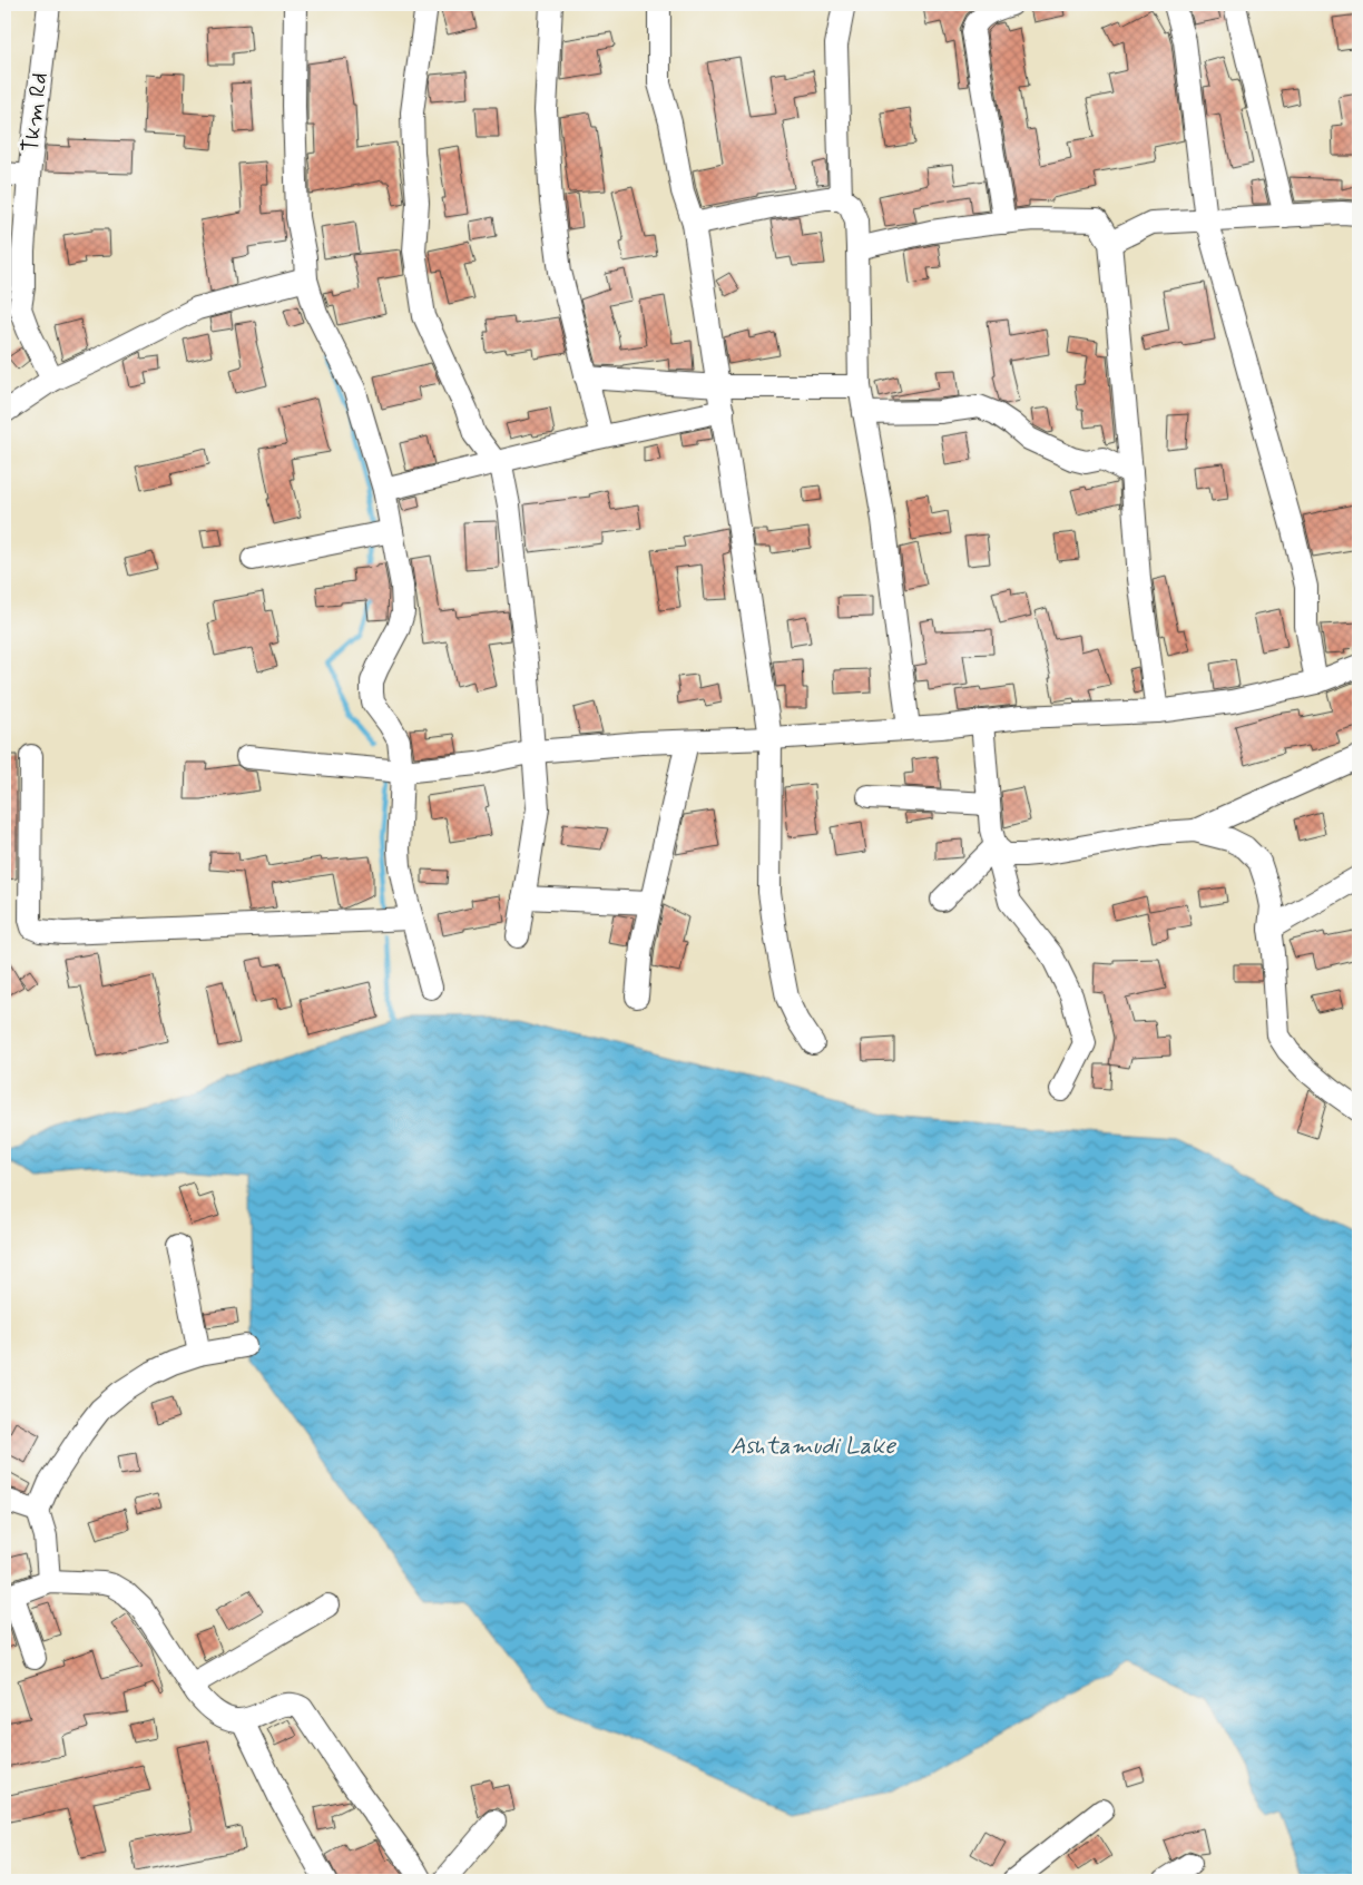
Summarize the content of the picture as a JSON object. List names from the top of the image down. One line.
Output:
{"streets":{"street":["Tkm Rd"]},"water":["Ashtamudi Lake"]}
